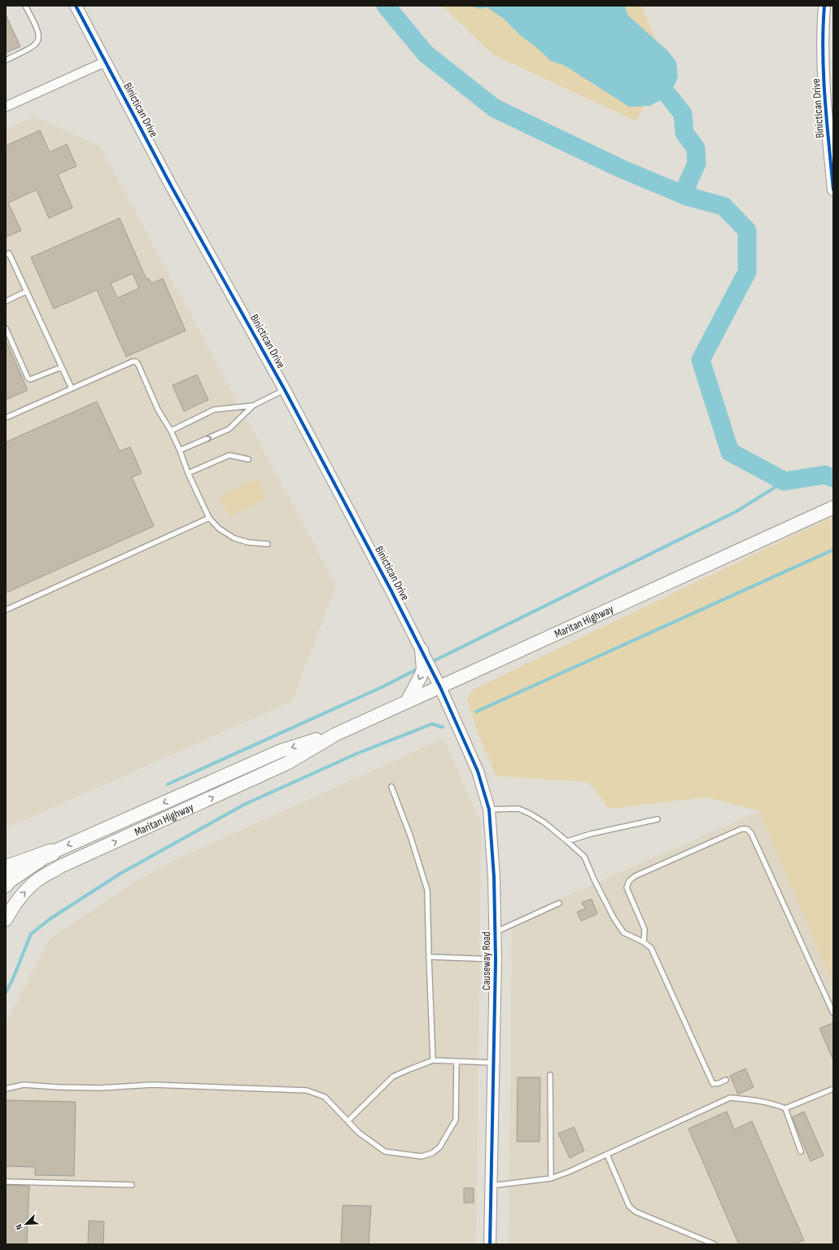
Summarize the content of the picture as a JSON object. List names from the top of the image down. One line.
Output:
{"streets":{"main road":["Maritan Highway"],"street":["Binictican Drive","Causeway Road"]},"crossings":[["Binictican Drive","Maritan Highway"],["Binictican Drive","Causeway Road"],["Maritan Highway","Causeway Road"]],"north":"bottom left"}
